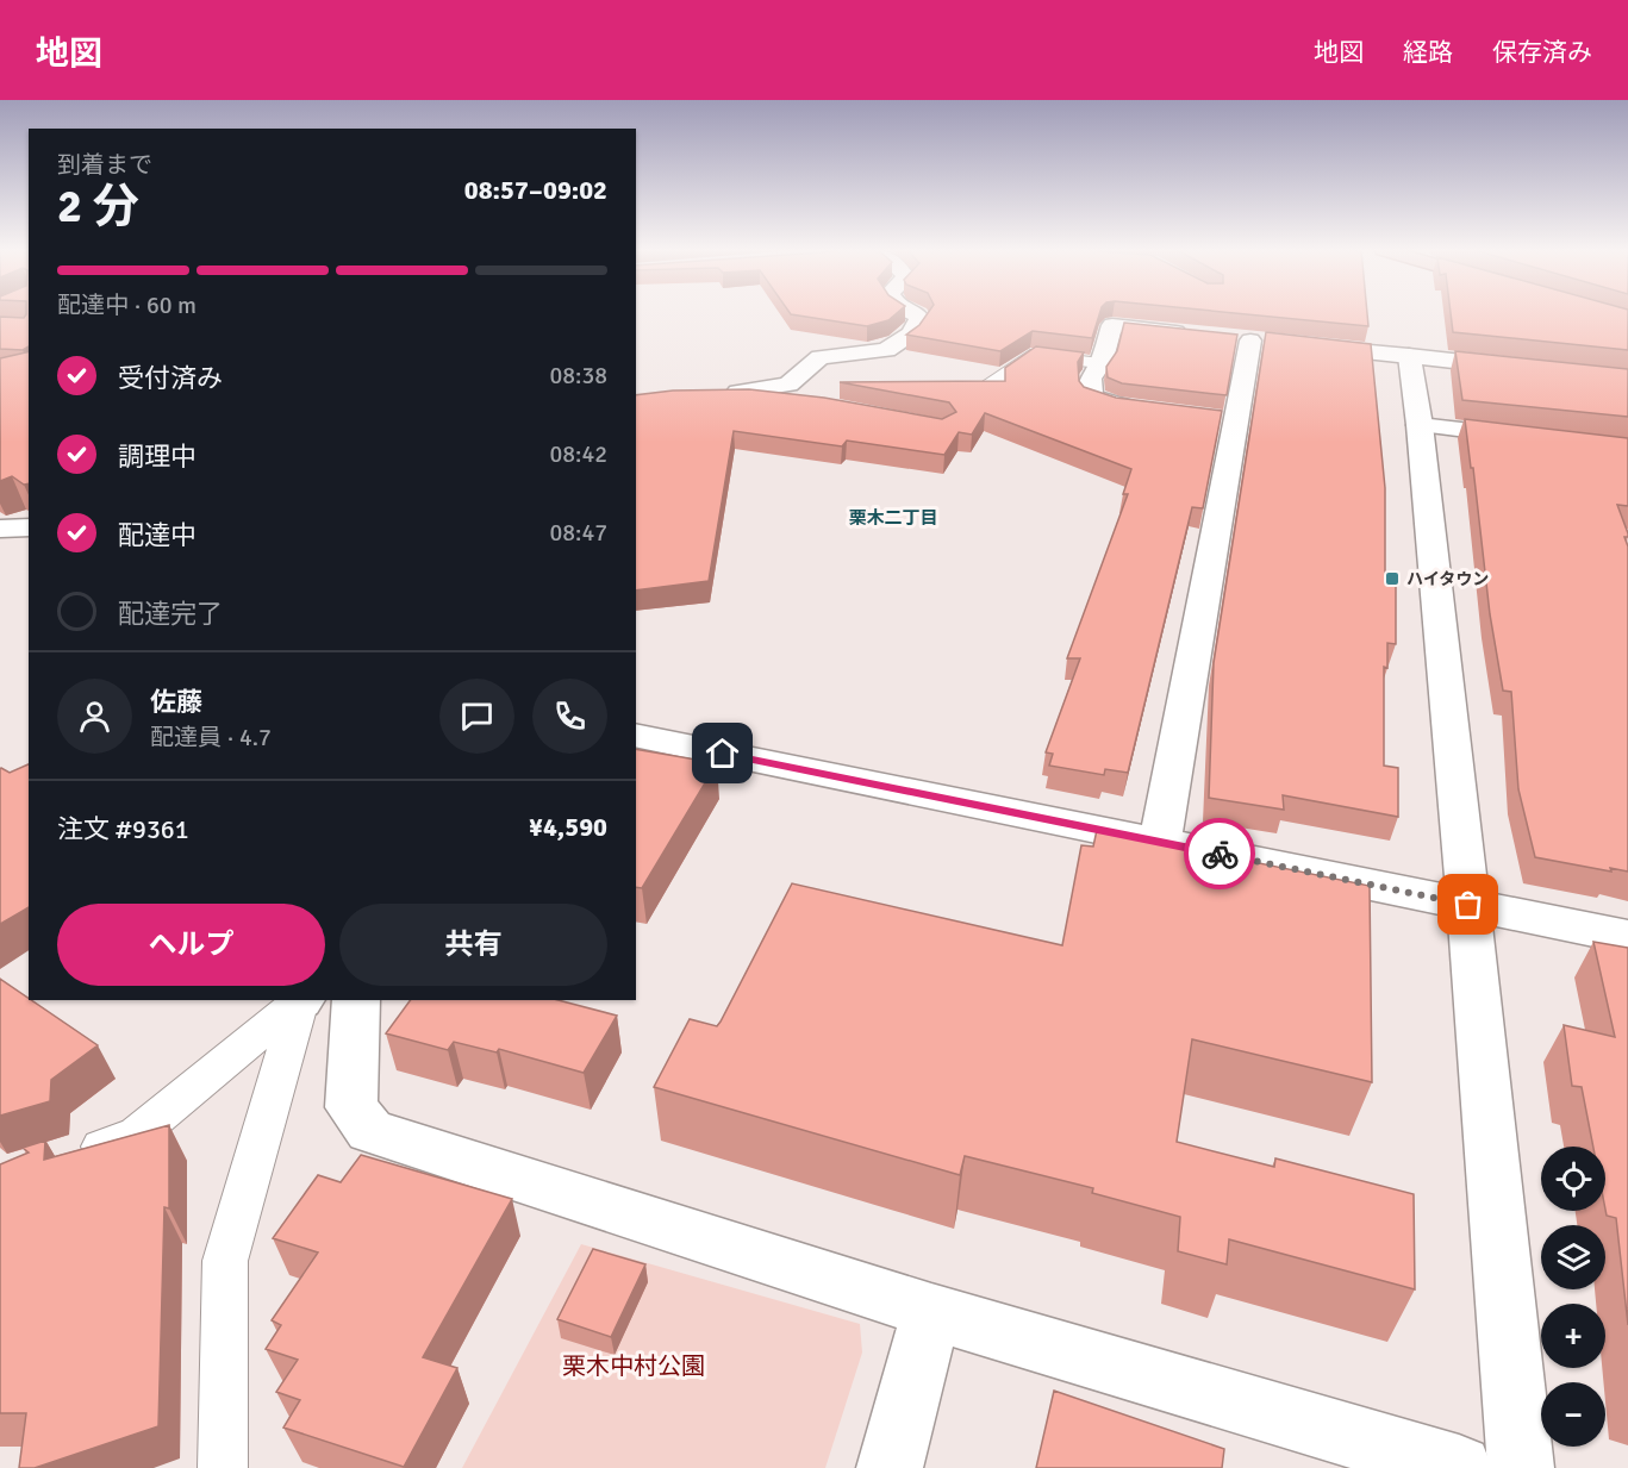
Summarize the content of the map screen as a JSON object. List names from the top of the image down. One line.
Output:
{"districts":["栗木二丁目"],"parks":["栗木中村公園"],"places":{"transit":["ハイタウン"]},"page":{"header":"地図","nav":["地図","経路","保存済み"],"heading":["2 分","到着まで","08:57–09:02"],"panel":["佐藤","配達員 · 4.7","注文 #9361","¥4,590"],"bar":"配達中 · 60 m","list":[["受付済み","08:38"],["調理中","08:42"],["配達中","08:47"],"配達完了"],"buttons":["ヘルプ","共有"],"map_buttons":["+","−"]}}
